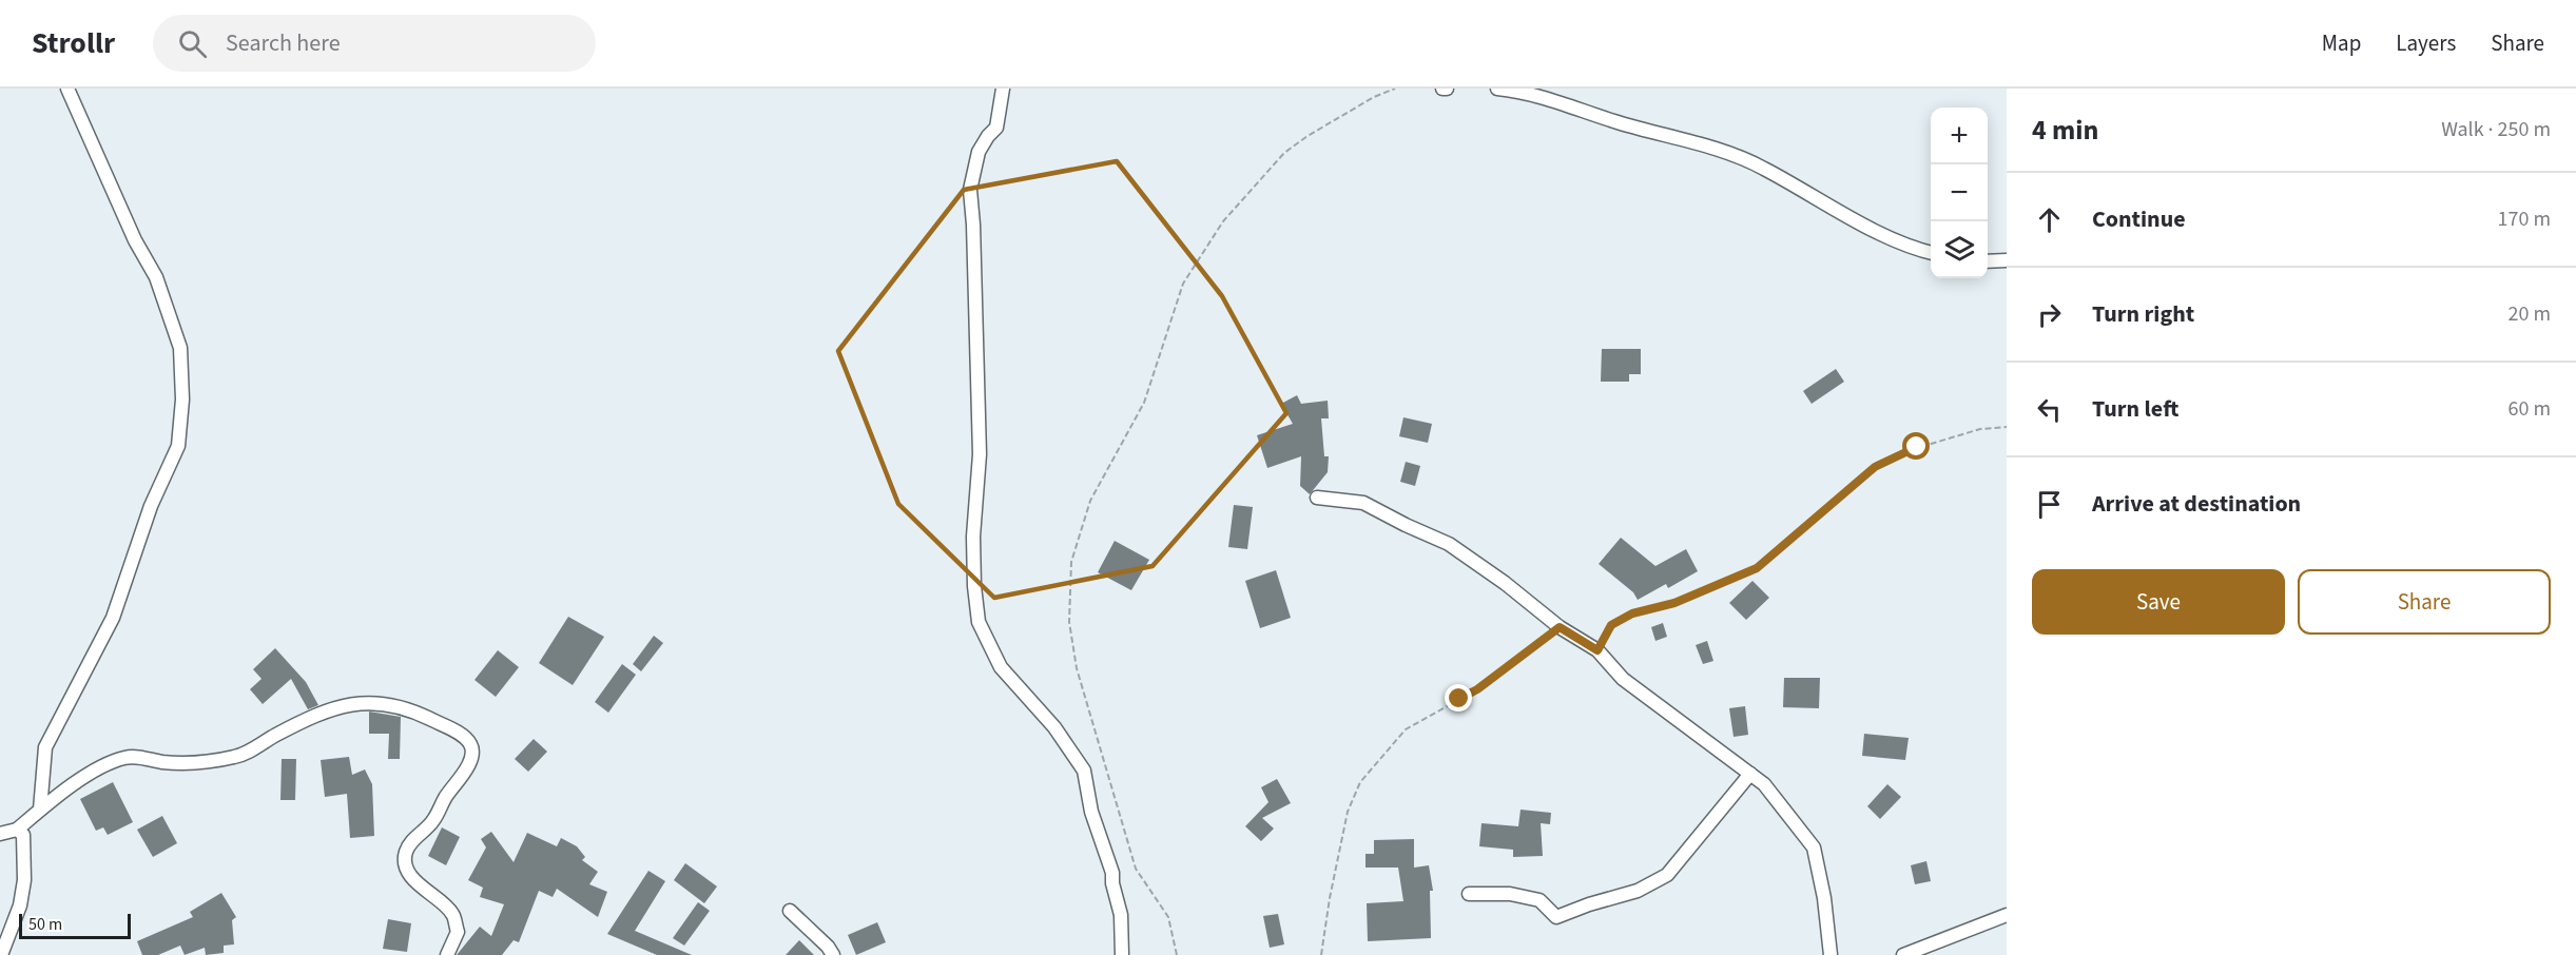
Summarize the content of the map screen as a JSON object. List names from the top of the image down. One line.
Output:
{"scale_bar":"50 m","page":{"header":"Strollr","search":"Search here","nav":["Map","Layers","Share"],"heading":["4 min","Walk · 250 m"],"map_buttons":["+","−"],"list":[["Continue","170 m"],["Turn right","20 m"],["Turn left","60 m"],"Arrive at destination"],"buttons":["Save","Share"],"scale":"50 m"}}
